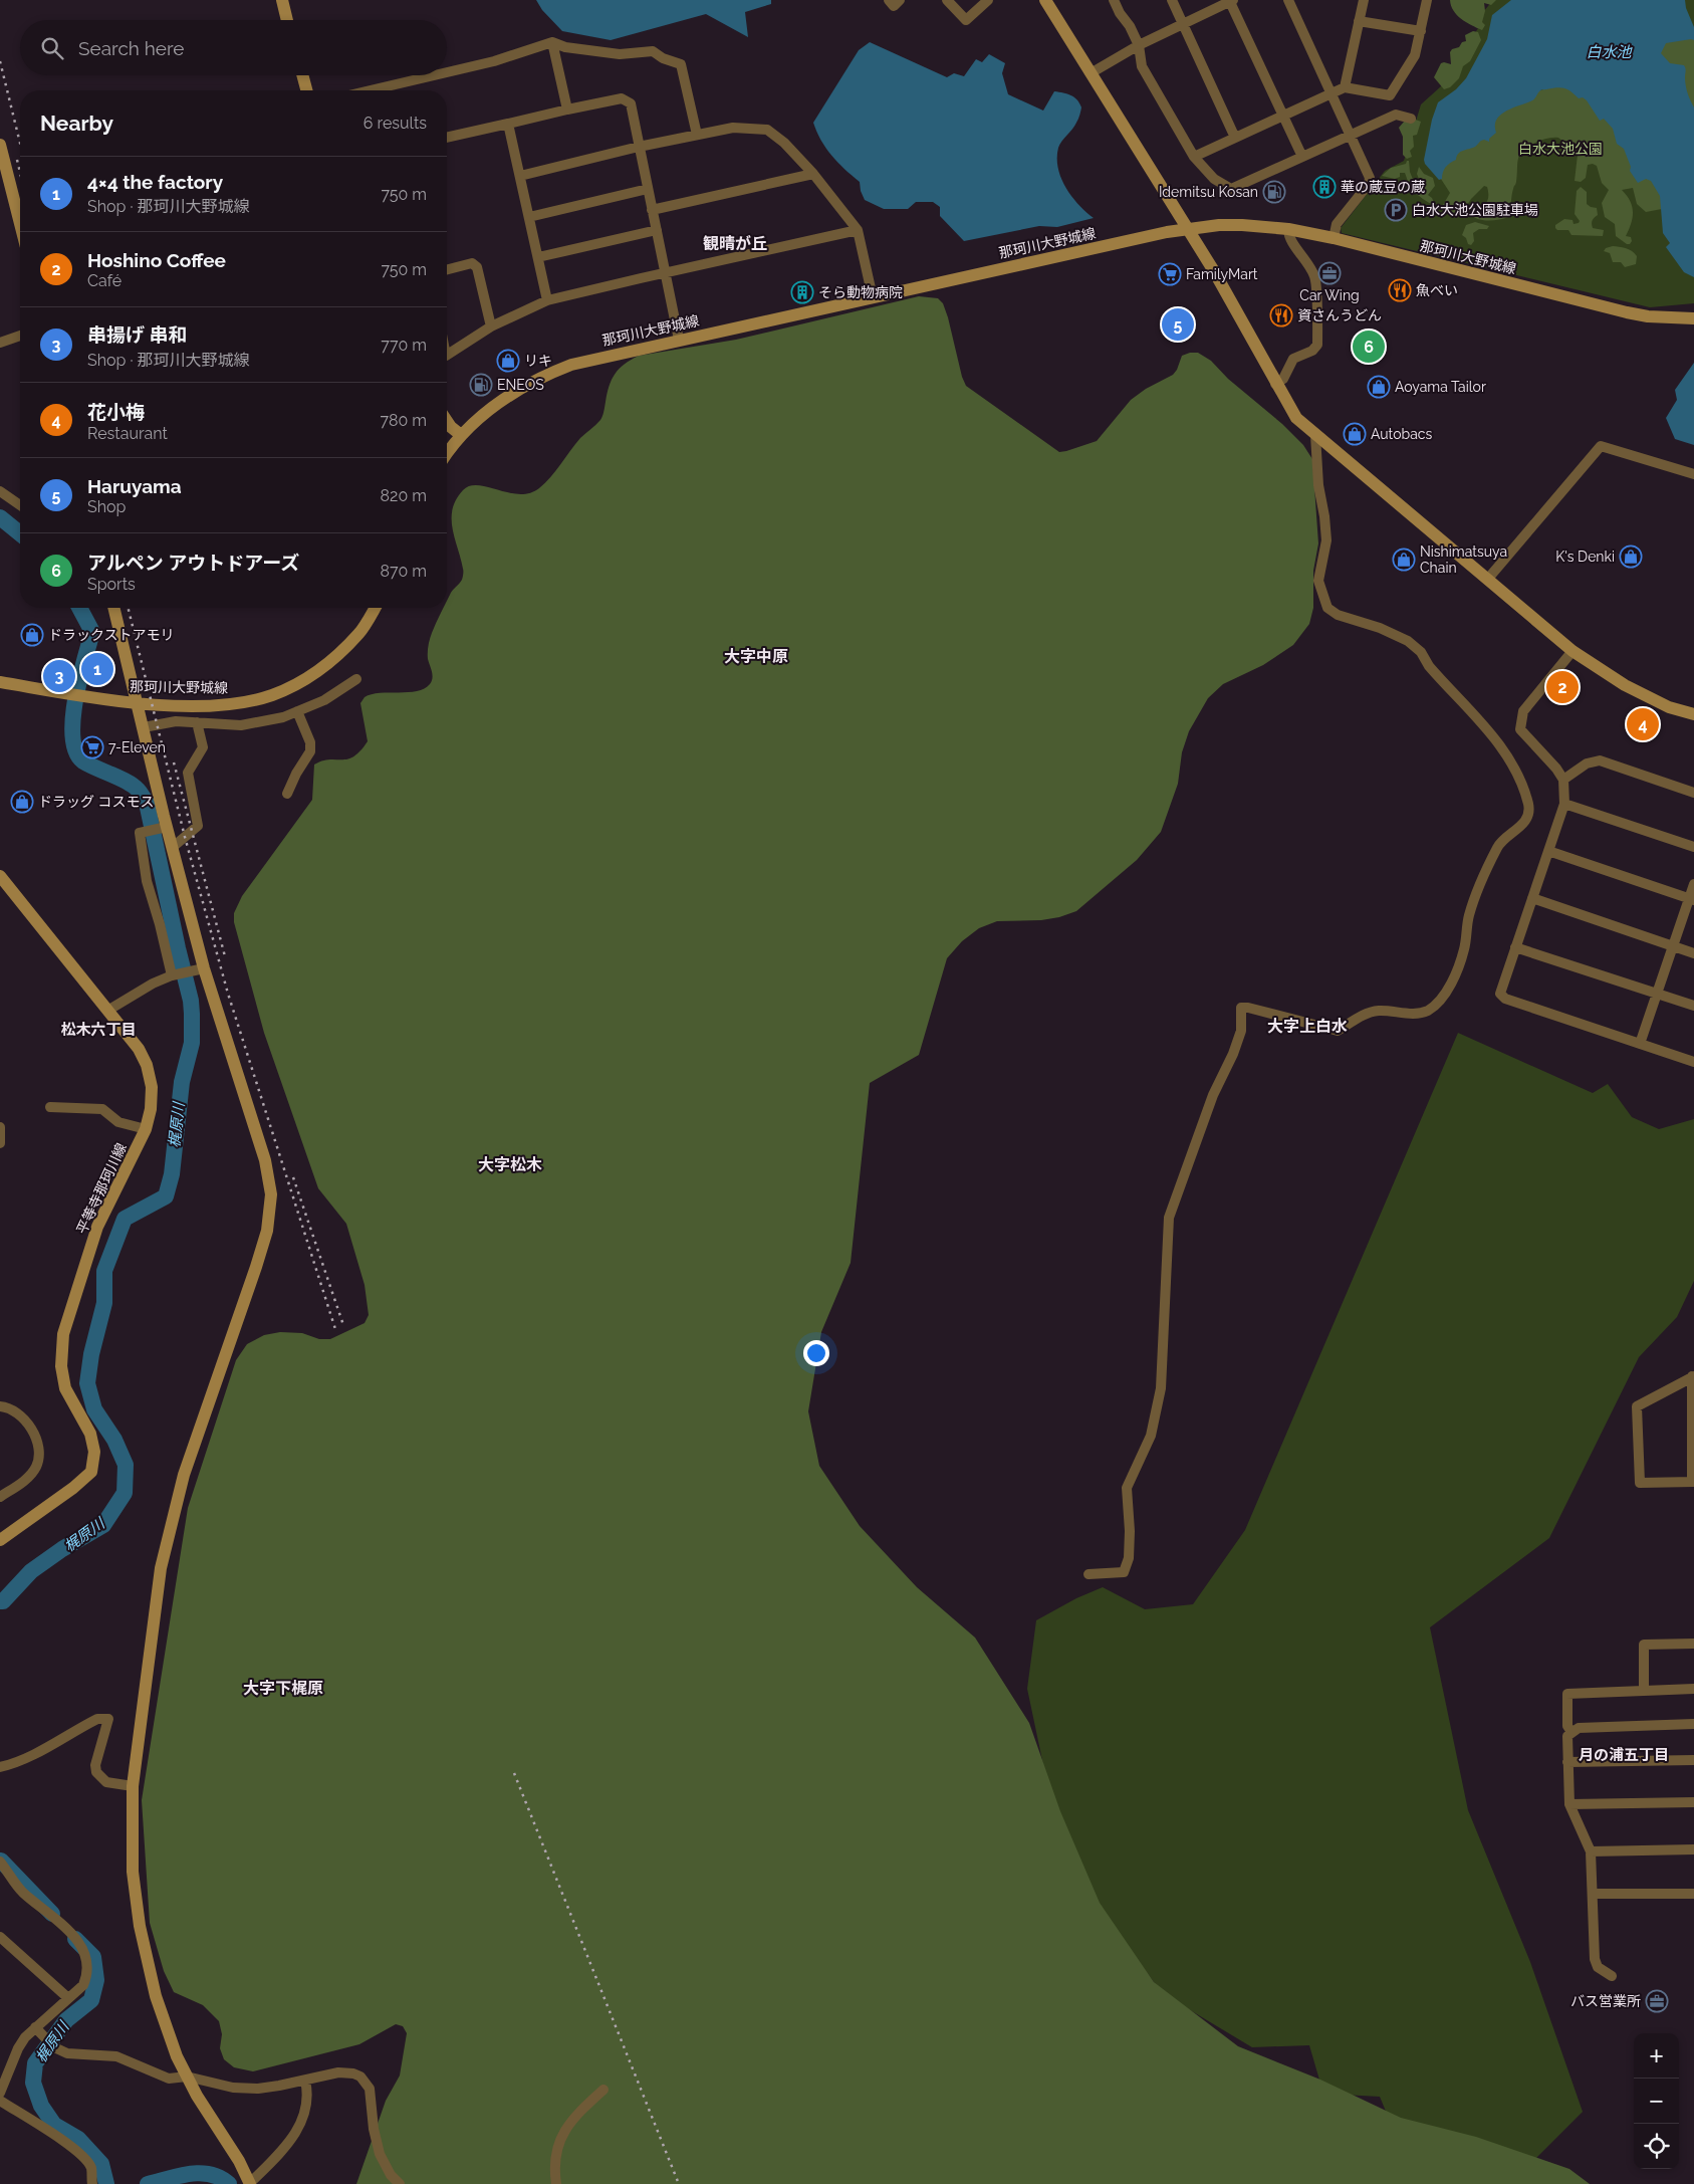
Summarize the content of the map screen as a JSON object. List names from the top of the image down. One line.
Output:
{"streets":{"street":["那珂川大野城線","平等寺那珂川線"]},"districts":["観晴が丘","大字中原","大字上白水","松木六丁目","大字松木","大字下梶原","月の浦五丁目"],"water":["白水池","梶原川"],"parks":["白水大池公園"],"places":{"building":["華の蔵豆の蔵","そら動物病院"],"fuel station":["Idemitsu Kosan","ENEOS"],"parking":["白水大池公園駐車場"],"office":["Car Wing","バス営業所"],"supermarket":["FamilyMart","7-Eleven"],"restaurant":["魚べい","資さんうどん"],"shop":["リキ","Aoyama Tailor","Autobacs","K's Denki","Nishimatsuya Chain","ドラックストアモリ","ドラッグ コスモス"]},"page":{"search":"Search here","heading":["Nearby","6 results"],"list":[{"mark":"1","name":"4×4 the factory","note":"Shop · 那珂川大野城線","value":"750 m"},{"mark":"2","name":"Hoshino Coffee","note":"Café","value":"750 m"},{"mark":"3","name":"串揚げ 串和","note":"Shop · 那珂川大野城線","value":"770 m"},{"mark":"4","name":"花小梅","note":"Restaurant","value":"780 m"},{"mark":"5","name":"Haruyama","note":"Shop","value":"820 m"},{"mark":"6","name":"アルペン アウトドアーズ","note":"Sports","value":"870 m"}],"pins":["5","6","1","3","2","4"],"map_buttons":["+","−"]}}
